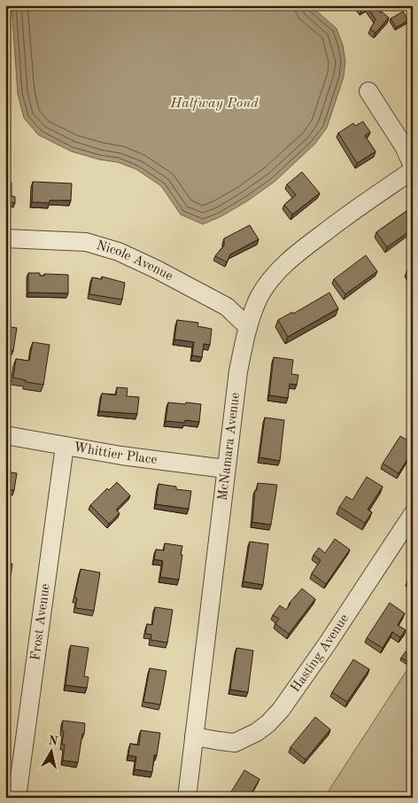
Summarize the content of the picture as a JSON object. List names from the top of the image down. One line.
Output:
{"streets":{"street":["Nicole Avenue","McNamara Avenue","Whittier Place","Frost Avenue","Hasting Avenue"]},"crossings":[["Nicole Avenue","McNamara Avenue"],["McNamara Avenue","Whittier Place"],["McNamara Avenue","Hasting Avenue"],["Whittier Place","Frost Avenue"]],"water":["Halfway Pond"],"north":"top"}
